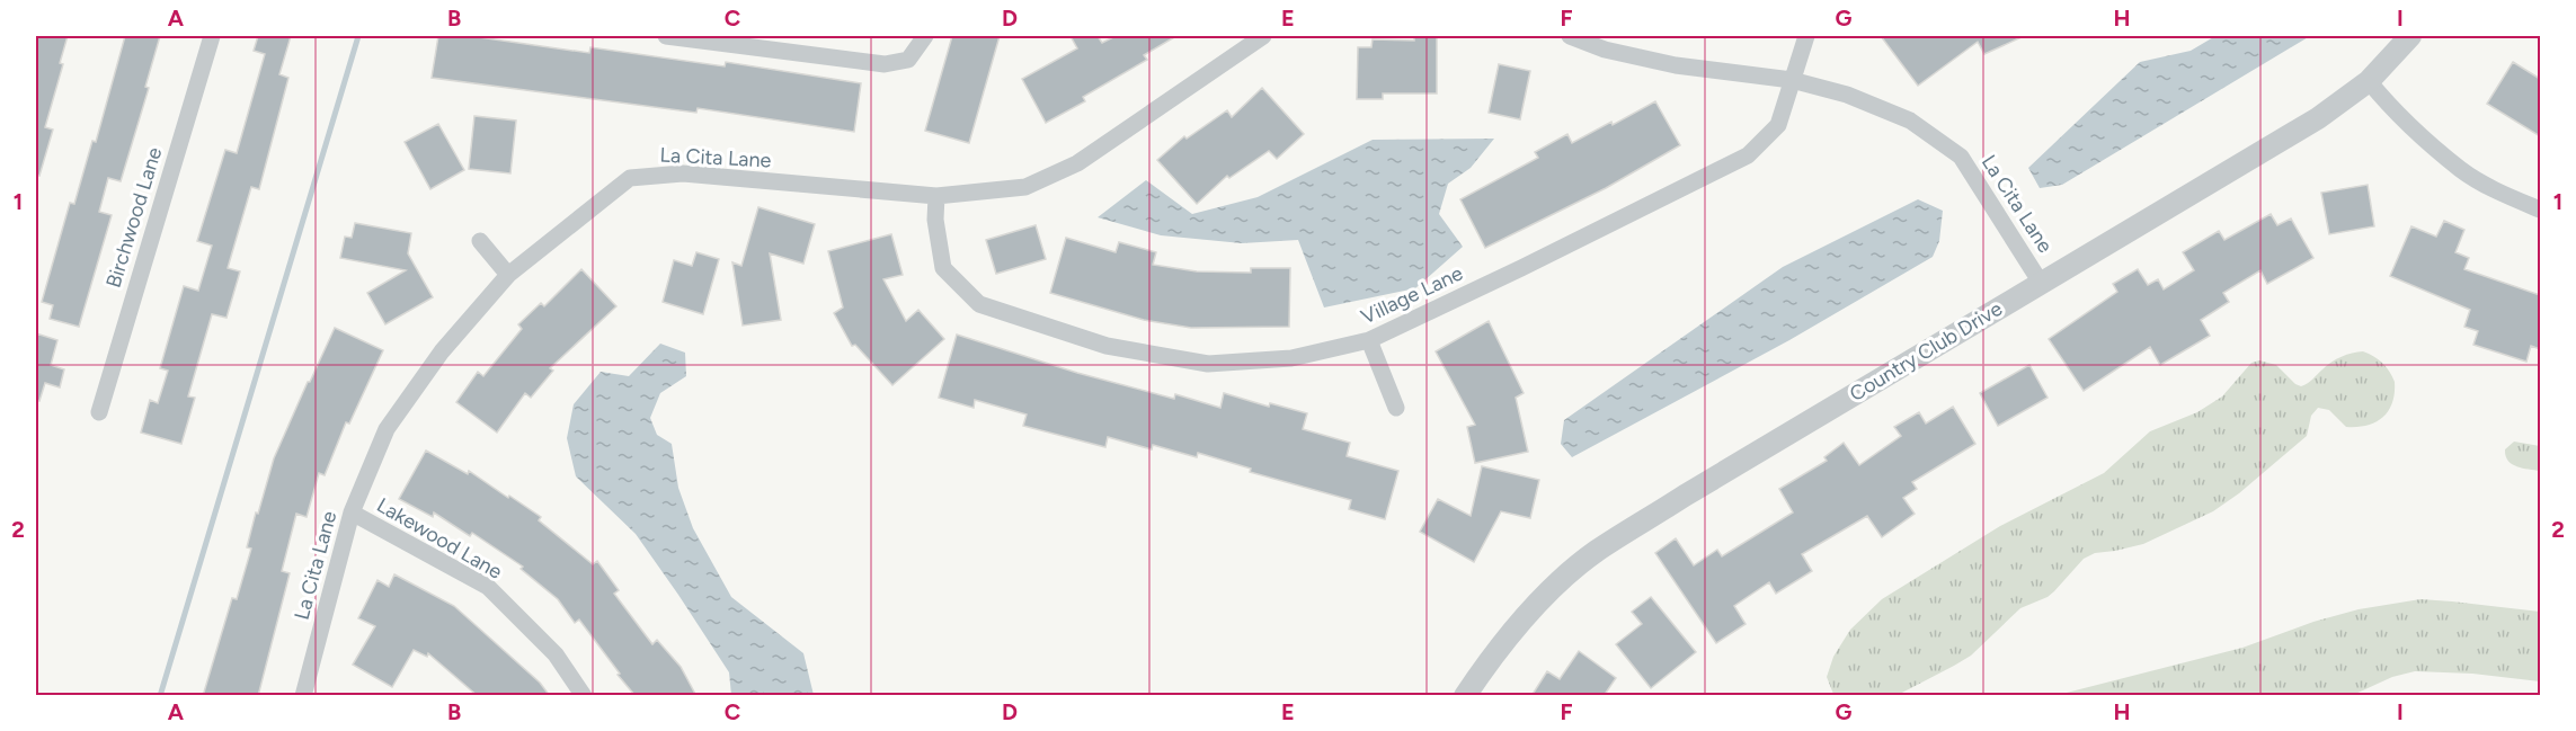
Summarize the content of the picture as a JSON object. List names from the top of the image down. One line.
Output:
{"streets":{"street":["La Cita Lane","Birchwood Lane","Village Lane","Country Club Drive","Lakewood Lane"]},"crossings":[["La Cita Lane","Village Lane"],["La Cita Lane","Country Club Drive"],["La Cita Lane","Lakewood Lane"]],"grid":{"columns":["A","B","C","D","E","F","G","H","I"],"rows":["1","2"]}}
